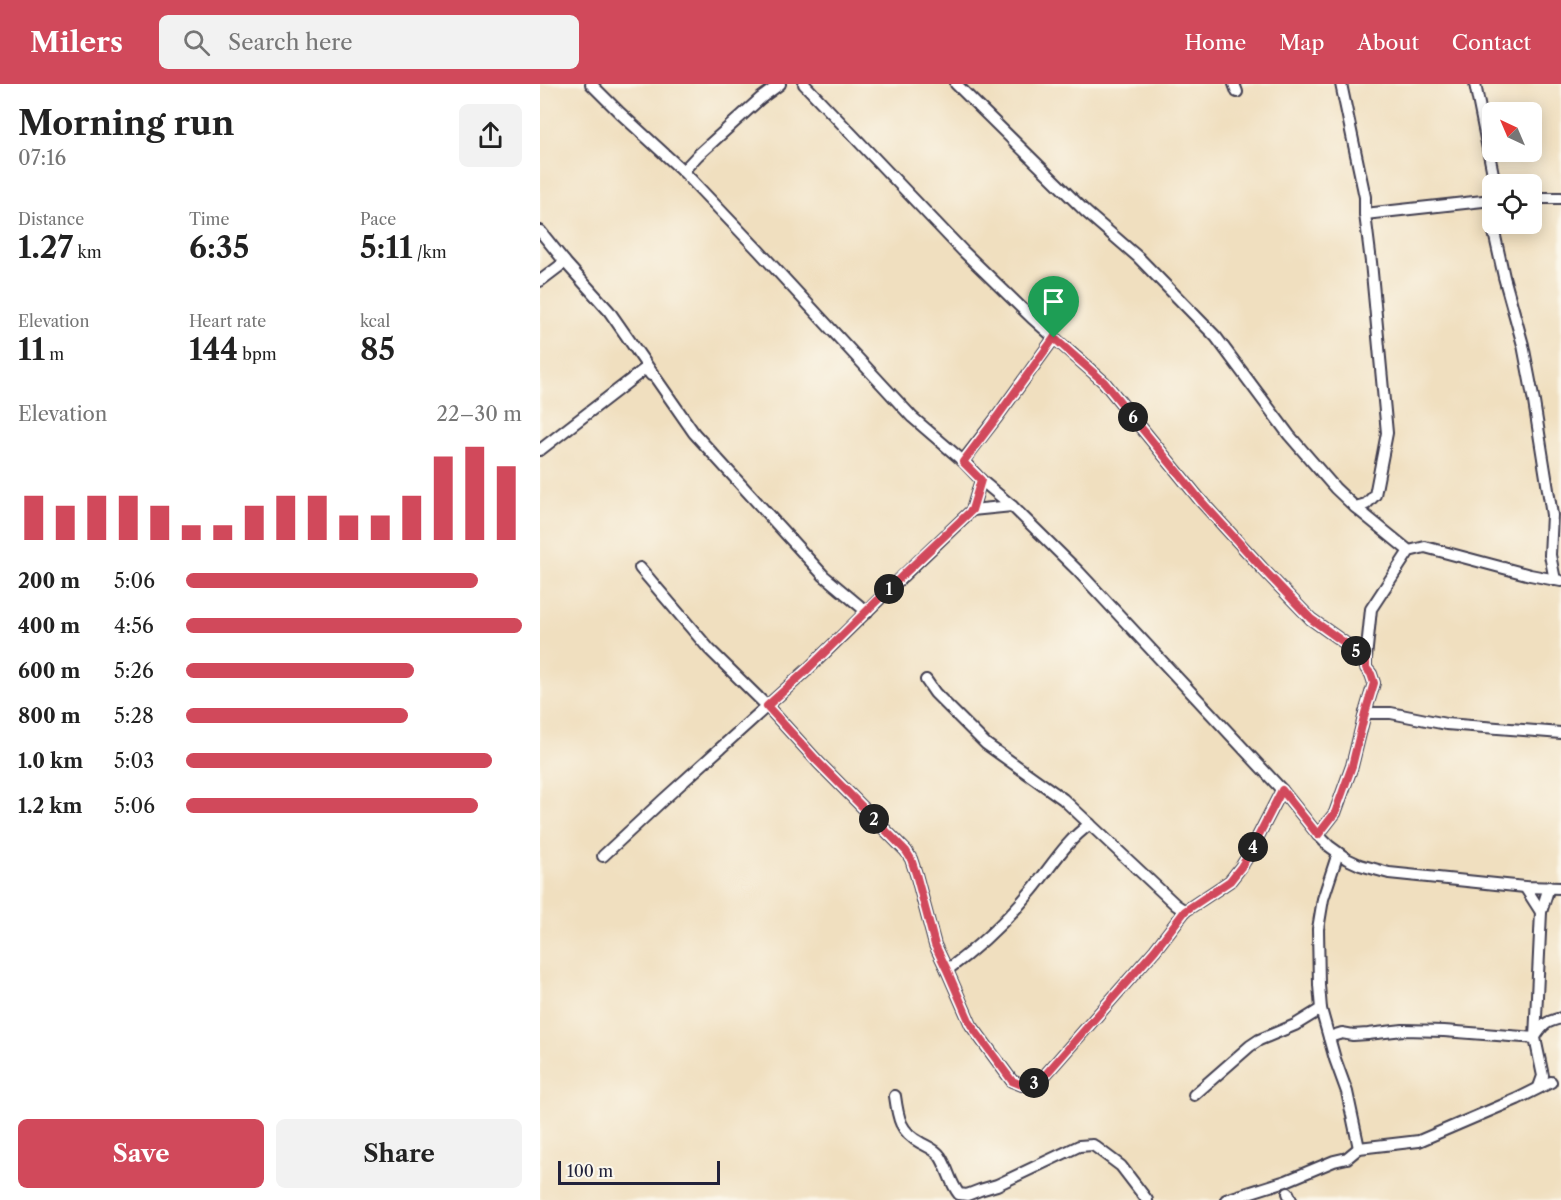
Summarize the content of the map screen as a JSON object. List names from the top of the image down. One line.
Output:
{"scale_bar":"100 m","north":"top left","page":{"header":"Milers","search":"Search here","nav":["Home","Map","About","Contact"],"heading":["Morning run","07:16"],"stats":[["Distance","1.27 km"],["Time","6:35"],["Pace","5:11 /km"],["Elevation","11 m"],["Heart rate","144 bpm"],["kcal","85"]],"chart":["Elevation","22–30 m"],"pins":["6","1","5","2","4","3"],"list":[{"name":"200 m","note":"5:06"},{"name":"400 m","note":"4:56"},{"name":"600 m","note":"5:26"},{"name":"800 m","note":"5:28"},{"name":"1.0 km","note":"5:03"},{"name":"1.2 km","note":"5:06"}],"buttons":["Save","Share"],"scale":"100 m"}}
